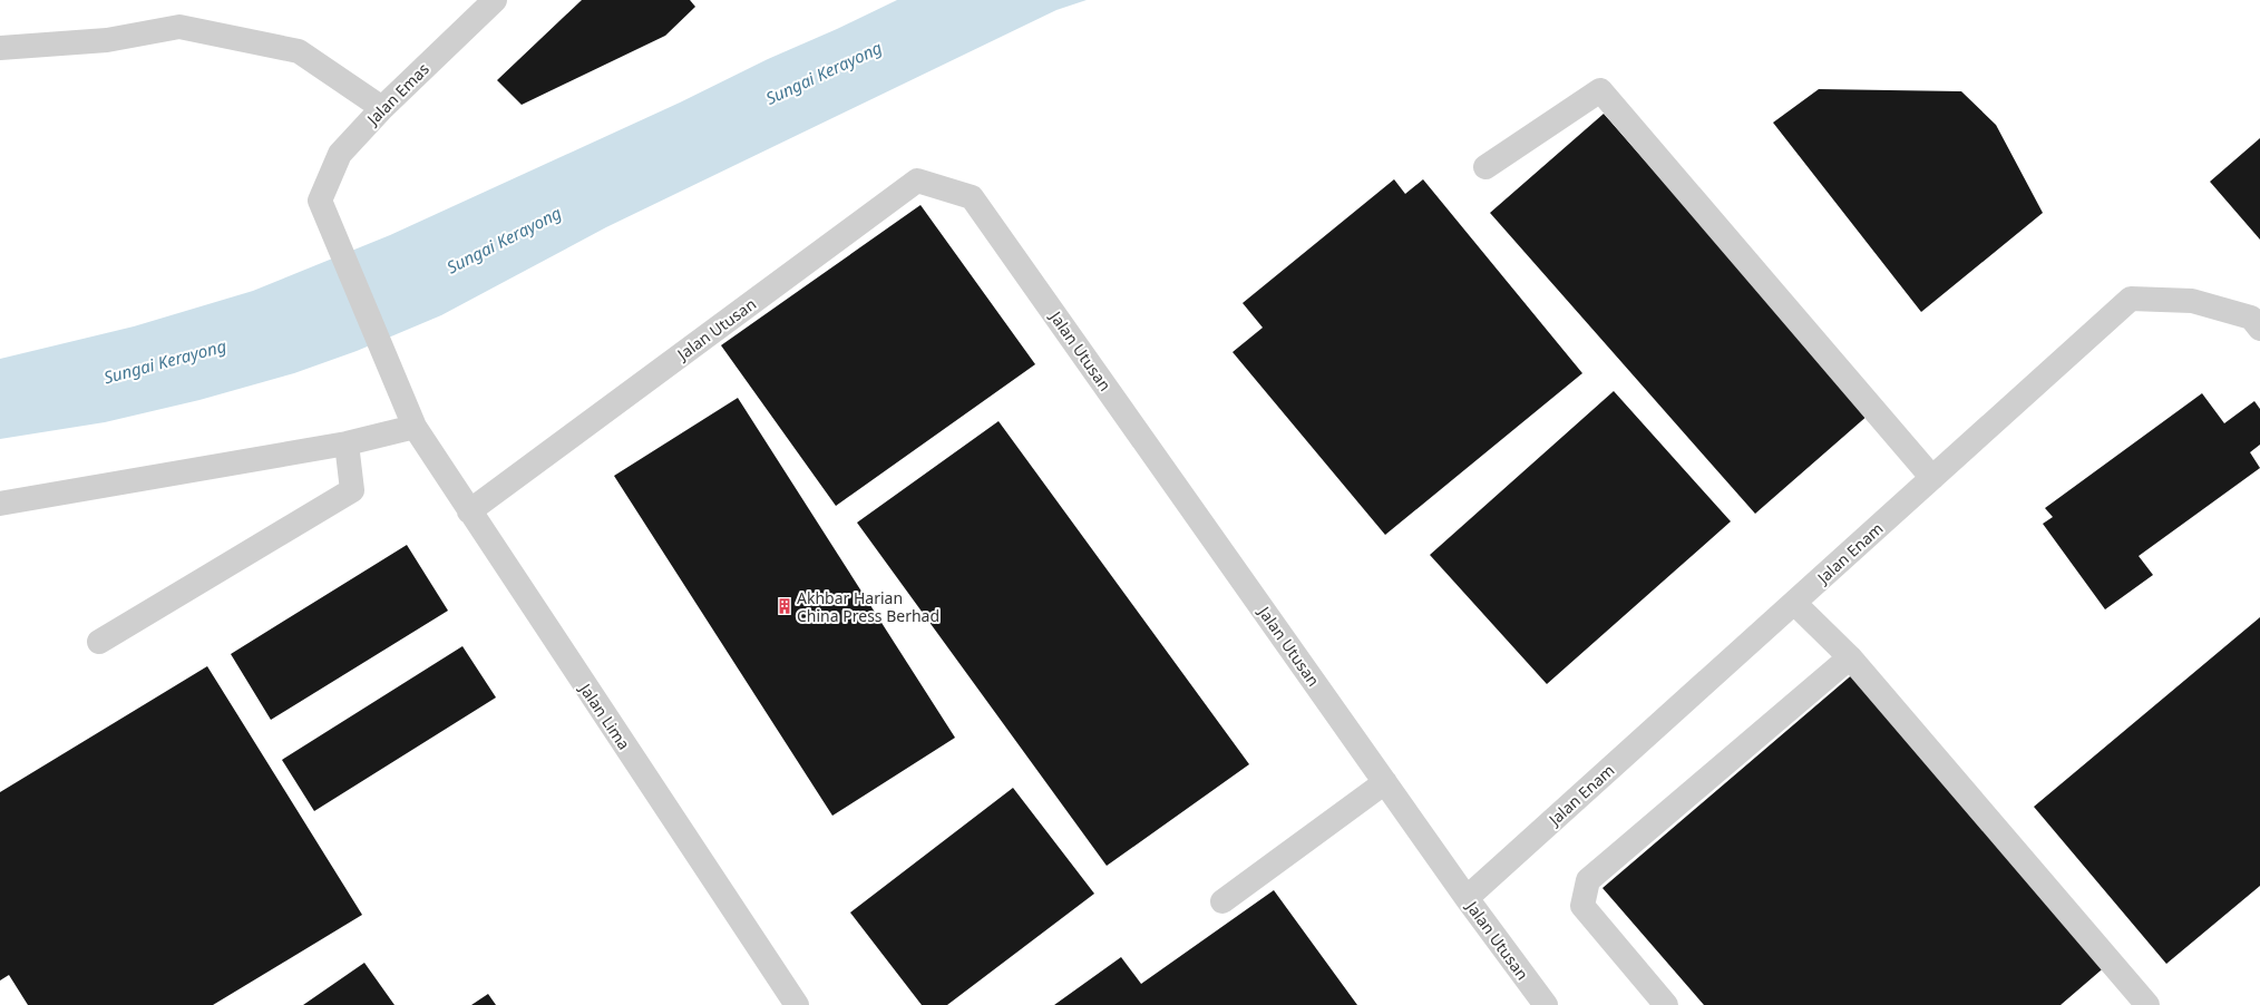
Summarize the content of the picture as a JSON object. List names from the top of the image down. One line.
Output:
{"streets":{"street":["Jalan Emas","Jalan Utusan","Jalan Enam","Jalan Lima"]},"crossings":[["Jalan Emas","Jalan Lima"],["Jalan Utusan","Jalan Enam"],["Jalan Utusan","Jalan Lima"]],"water":["Sungai Kerayong"],"places":{"building":["Akhbar Harian China Press Berhad"]}}
